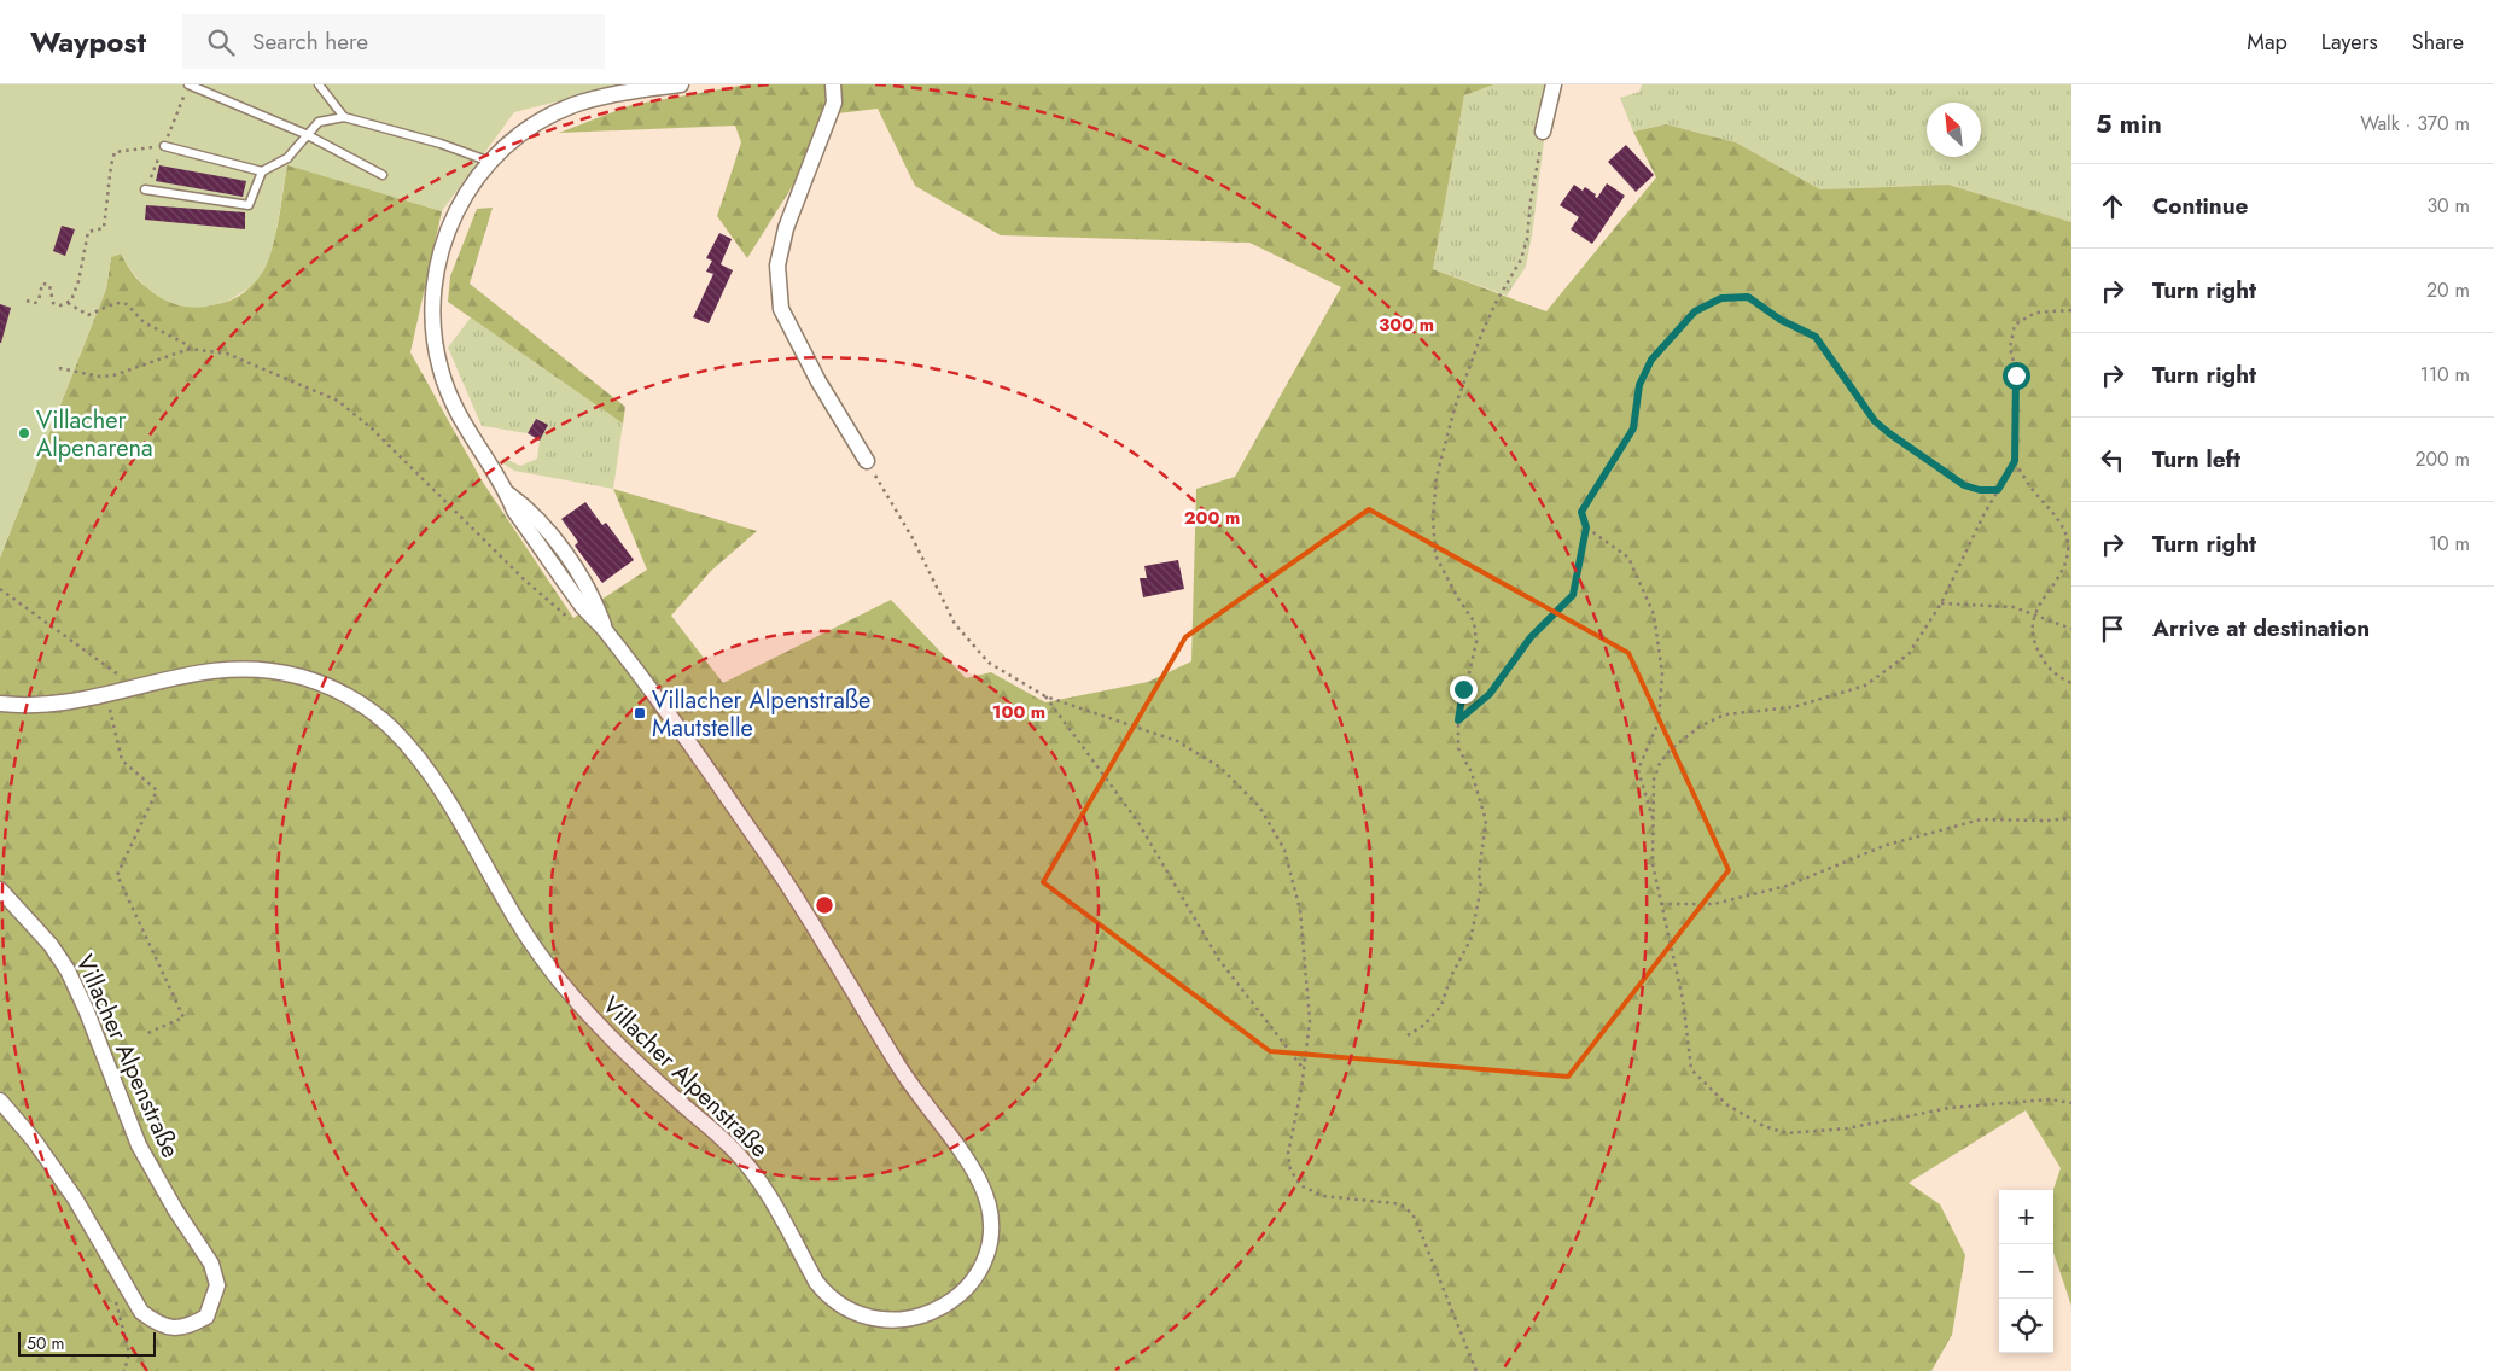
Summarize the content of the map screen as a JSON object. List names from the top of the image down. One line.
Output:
{"streets":{"street":["Villacher Alpenstraße"]},"places":{"other":["Villacher Alpenarena"],"transit":["Villacher Alpenstraße Mautstelle"]},"scale_bar":"50 m","north":"top left","page":{"header":"Waypost","search":"Search here","nav":["Map","Layers","Share"],"heading":["5 min","Walk · 370 m"],"list":[["Continue","30 m"],["Turn right","20 m"],["Turn right","110 m"],["Turn left","200 m"],["Turn right","10 m"],"Arrive at destination"],"map_buttons":["+","−"],"scale":"50 m"},"rings":["300 m","200 m","100 m"]}
